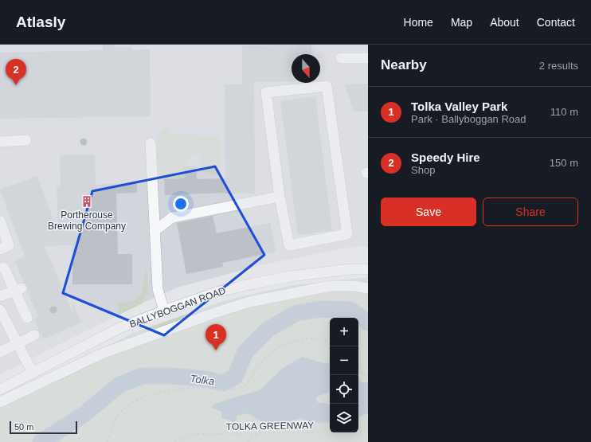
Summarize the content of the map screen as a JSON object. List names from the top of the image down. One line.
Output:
{"streets":{"street":["BALLYBOGGAN ROAD"],"path":["TOLKA GREENWAY"]},"water":["Tolka"],"places":{"building":["Portherouse Brewing Company"]},"scale_bar":"50 m","north":"bottom","page":{"header":"Atlasly","nav":["Home","Map","About","Contact"],"heading":["Nearby","2 results"],"pins":["2","1"],"list":[{"mark":"1","name":"Tolka Valley Park","note":"Park · Ballyboggan Road","value":"110 m"},{"mark":"2","name":"Speedy Hire","note":"Shop","value":"150 m"}],"buttons":["Save","Share"],"map_buttons":["+","−"],"scale":"50 m"}}
